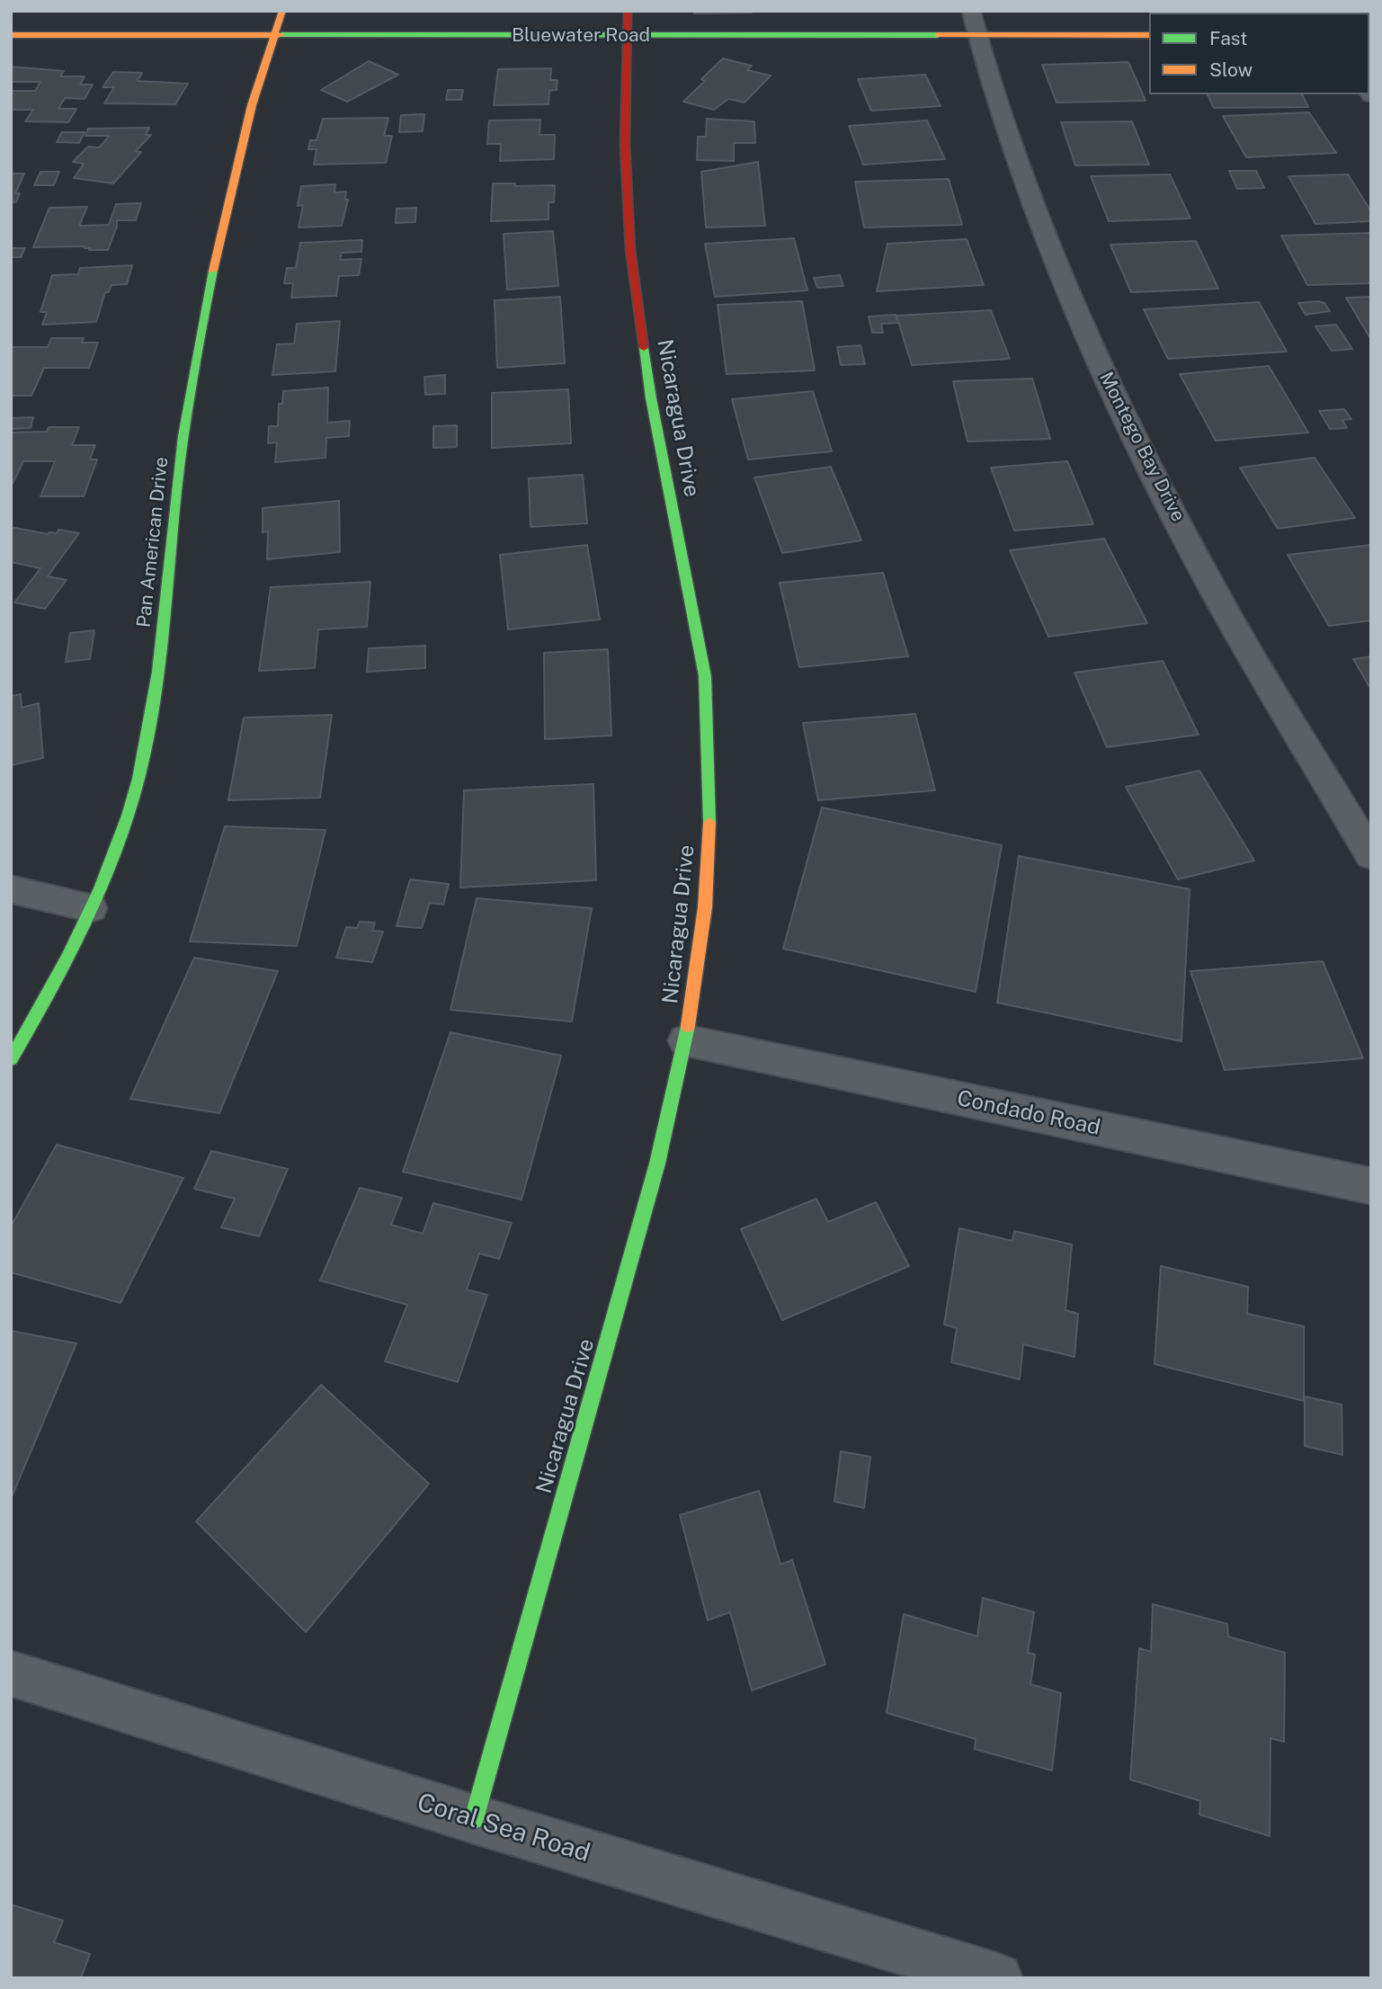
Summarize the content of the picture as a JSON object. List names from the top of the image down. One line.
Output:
{"streets":{"street":["Bluewater Road","Nicaragua Drive","Montego Bay Drive","Pan American Drive","Condado Road","Coral Sea Road"]},"crossings":[["Bluewater Road","Nicaragua Drive"],["Bluewater Road","Montego Bay Drive"],["Bluewater Road","Pan American Drive"],["Nicaragua Drive","Condado Road"],["Nicaragua Drive","Coral Sea Road"]],"legend":["Fast","Slow"]}
